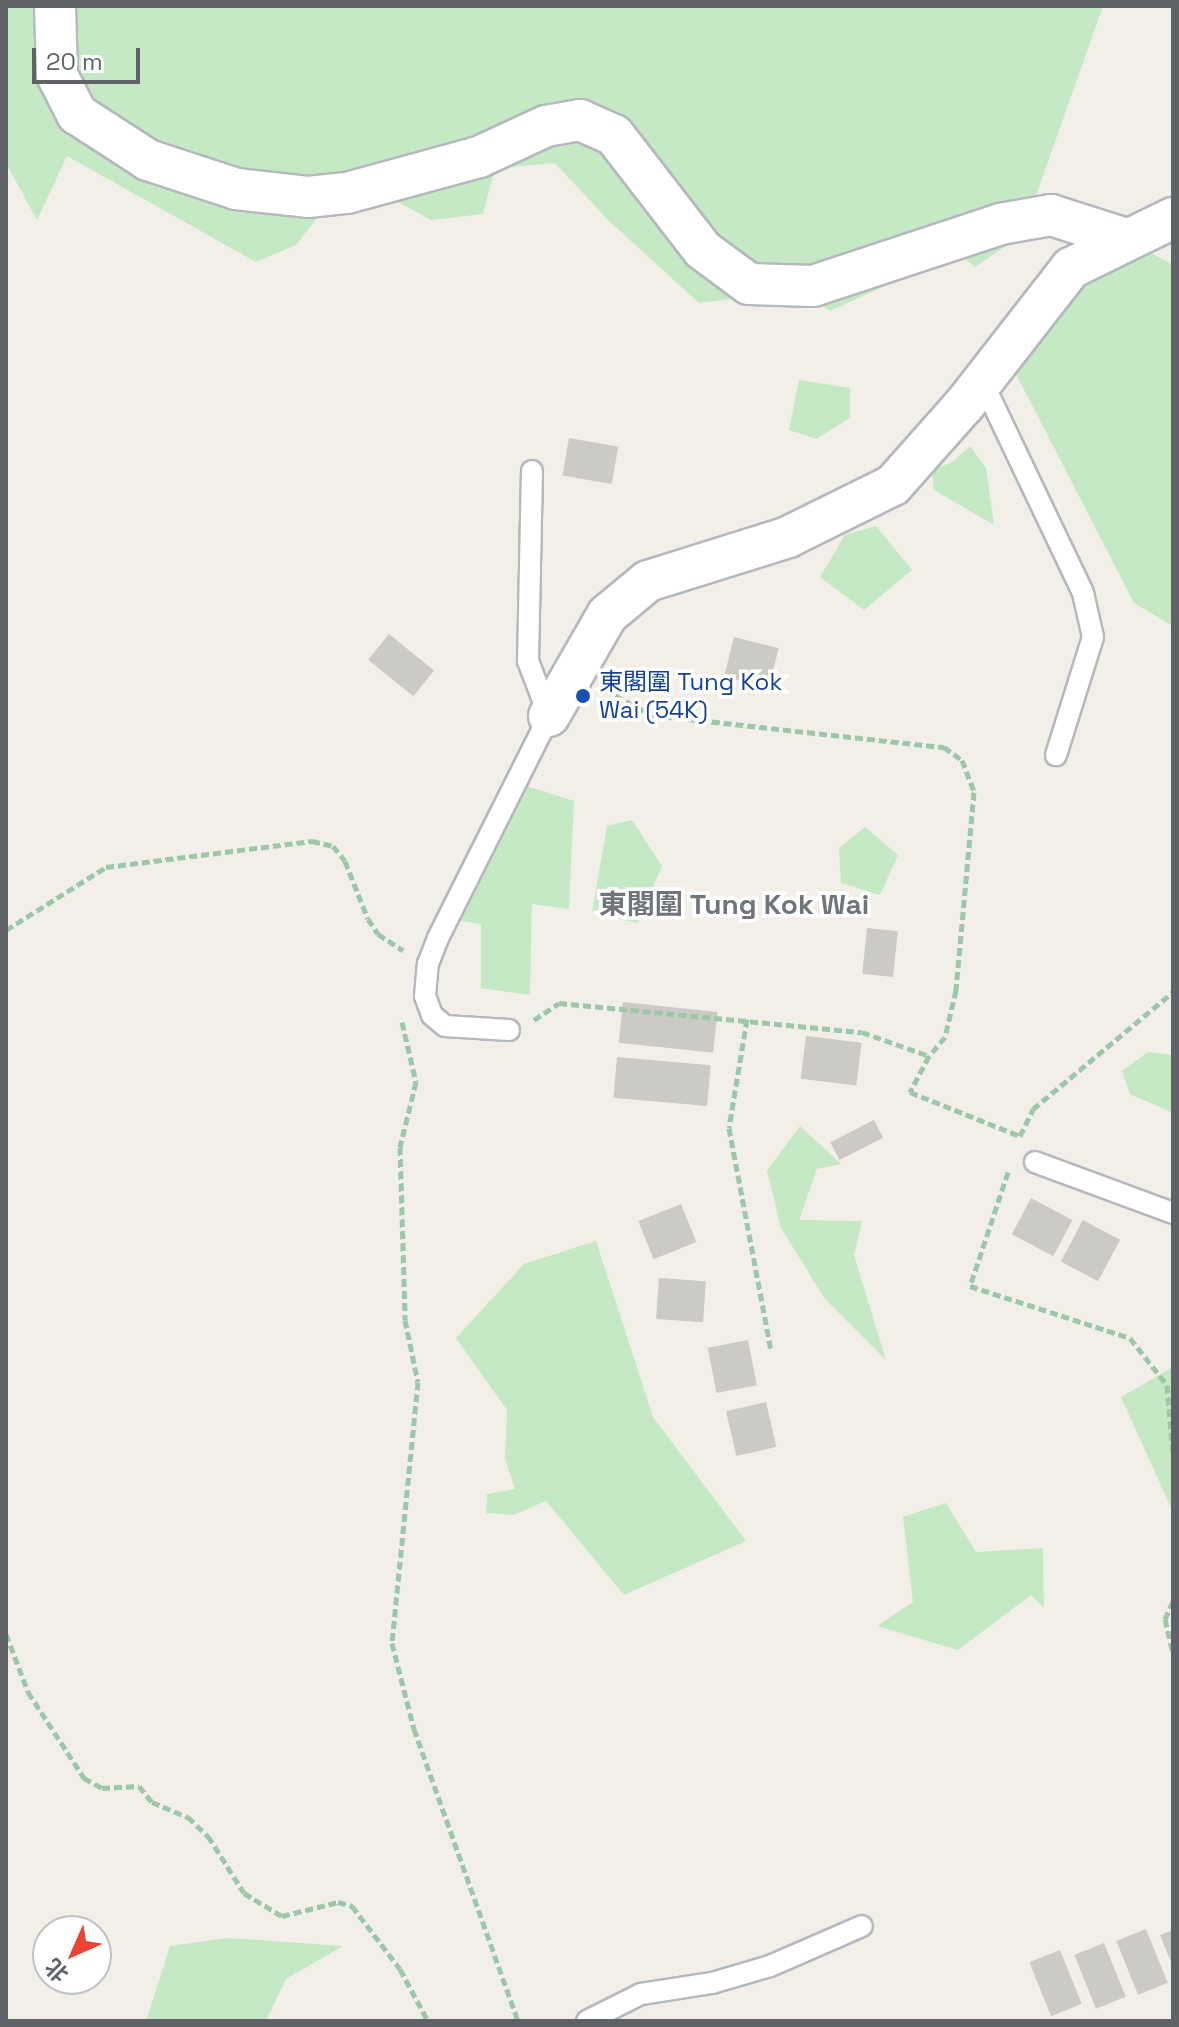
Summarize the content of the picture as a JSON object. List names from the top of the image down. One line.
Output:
{"districts":["東閣圍 Tung Kok Wai"],"places":["東閣圍 Tung Kok Wai (54K)"],"scale_bar":"20 m","north":"bottom left"}
